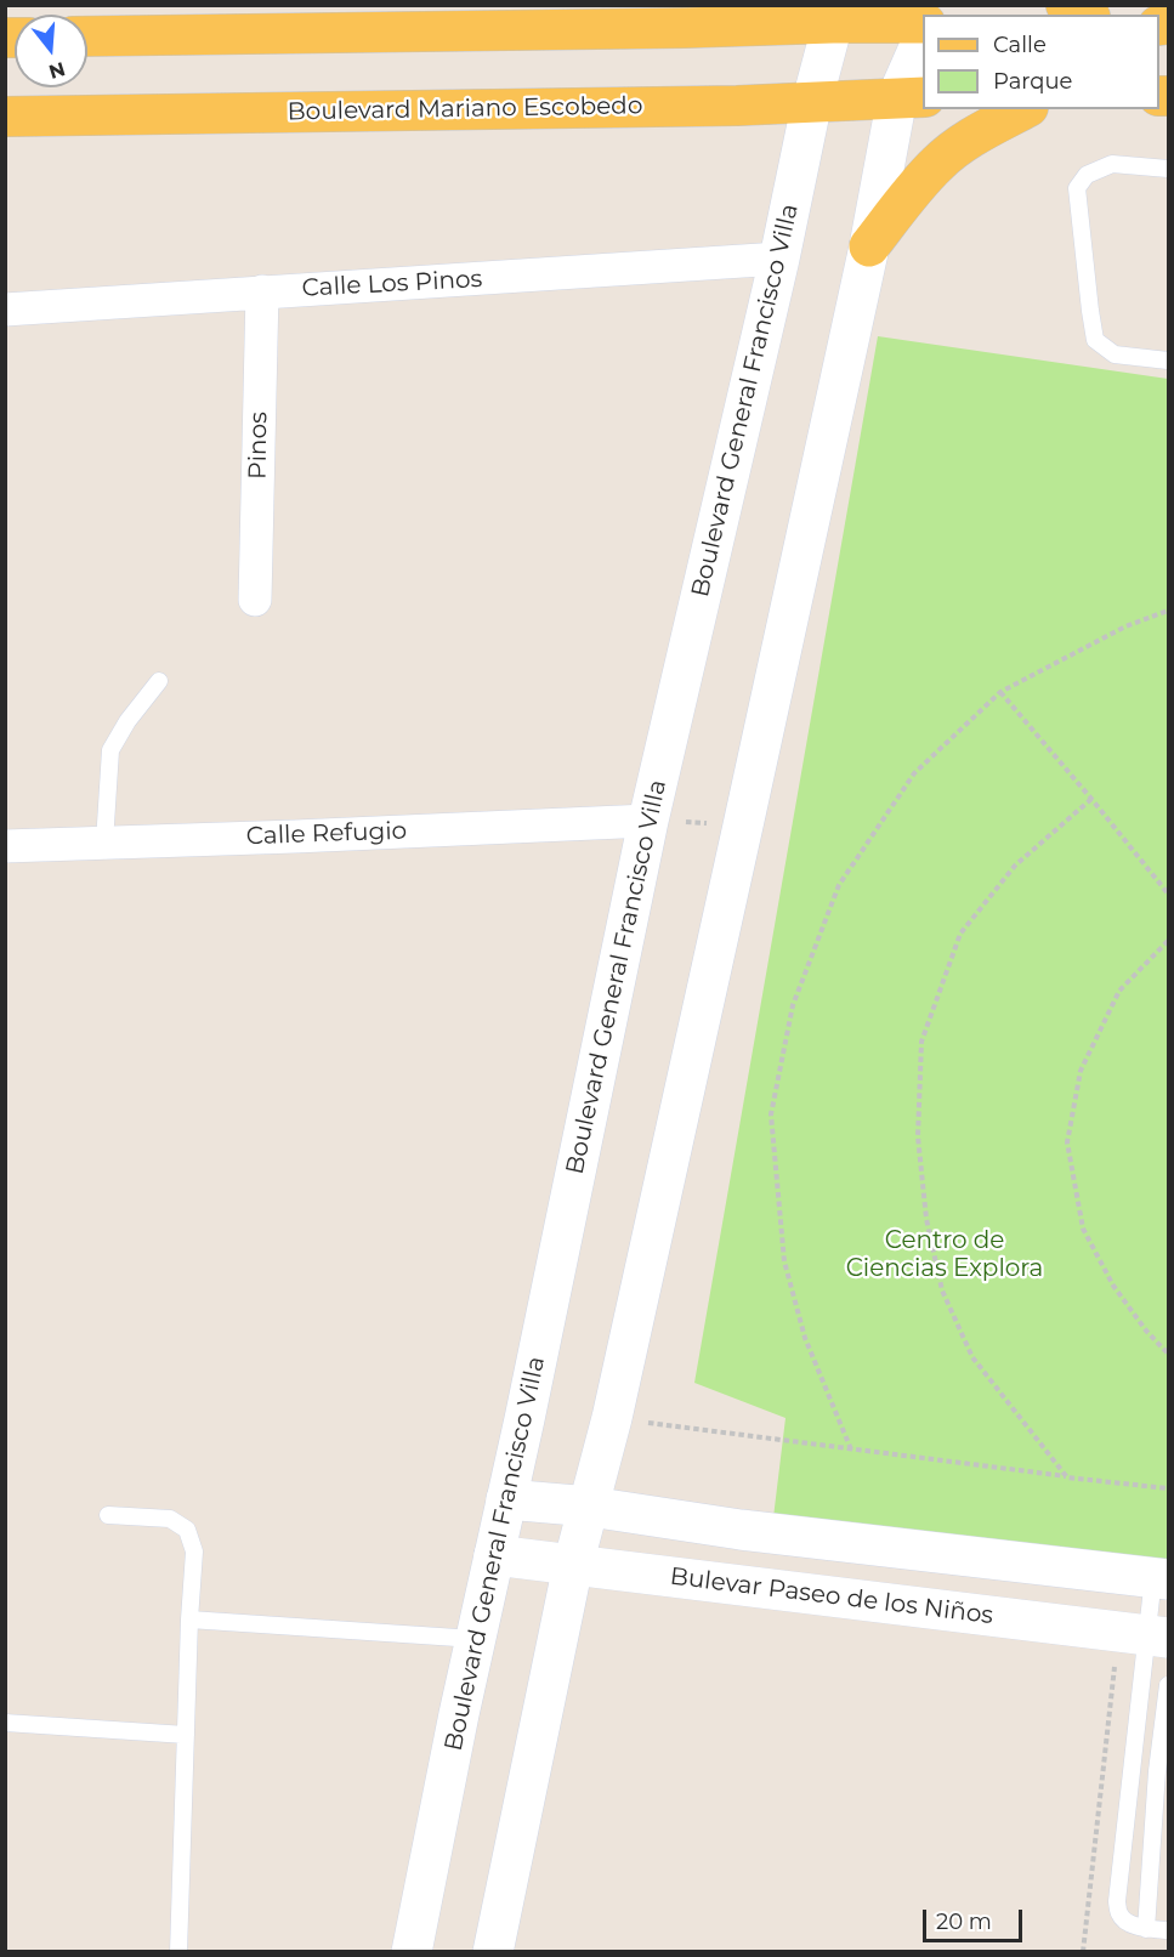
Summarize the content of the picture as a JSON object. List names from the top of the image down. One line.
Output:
{"streets":{"main road":["Boulevard Mariano Escobedo","Boulevard General Francisco Villa","Bulevar Paseo de los Niños"],"street":["Calle Los Pinos","Pinos","Calle Refugio"]},"crossings":[["Boulevard Mariano Escobedo","Boulevard General Francisco Villa"],["Calle Los Pinos","Boulevard General Francisco Villa"],["Calle Los Pinos","Pinos"],["Boulevard General Francisco Villa","Calle Refugio"],["Boulevard General Francisco Villa","Bulevar Paseo de los Niños"]],"parks":["Centro de Ciencias Explora"],"legend":["Calle","Parque"],"scale_bar":"20 m","north":"bottom"}
